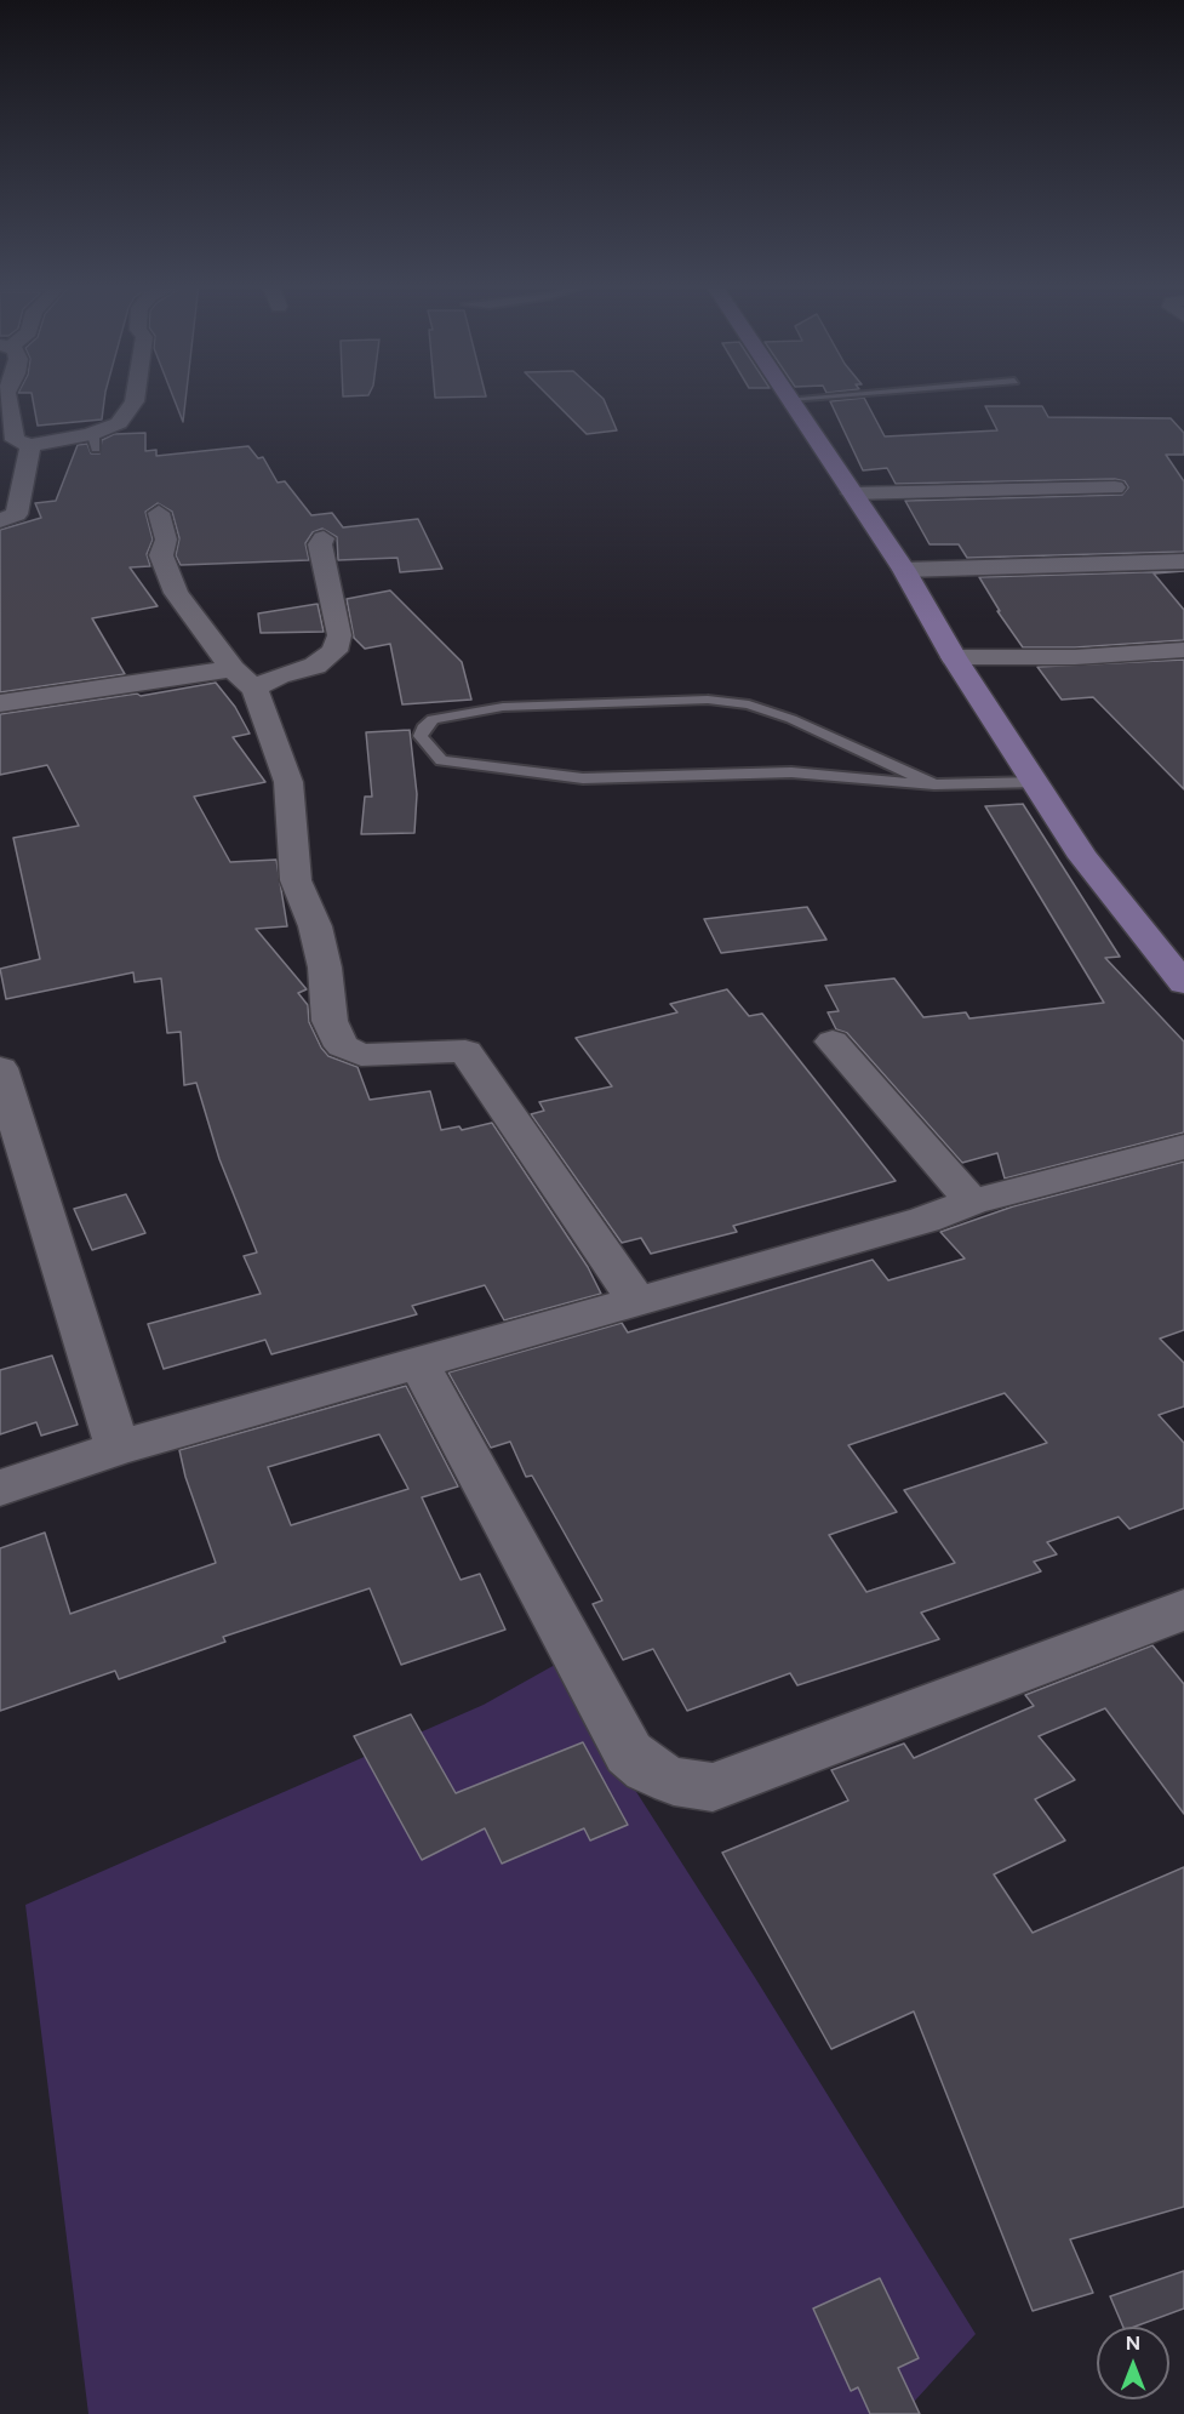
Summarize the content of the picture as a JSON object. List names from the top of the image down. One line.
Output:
{"north":"top"}
